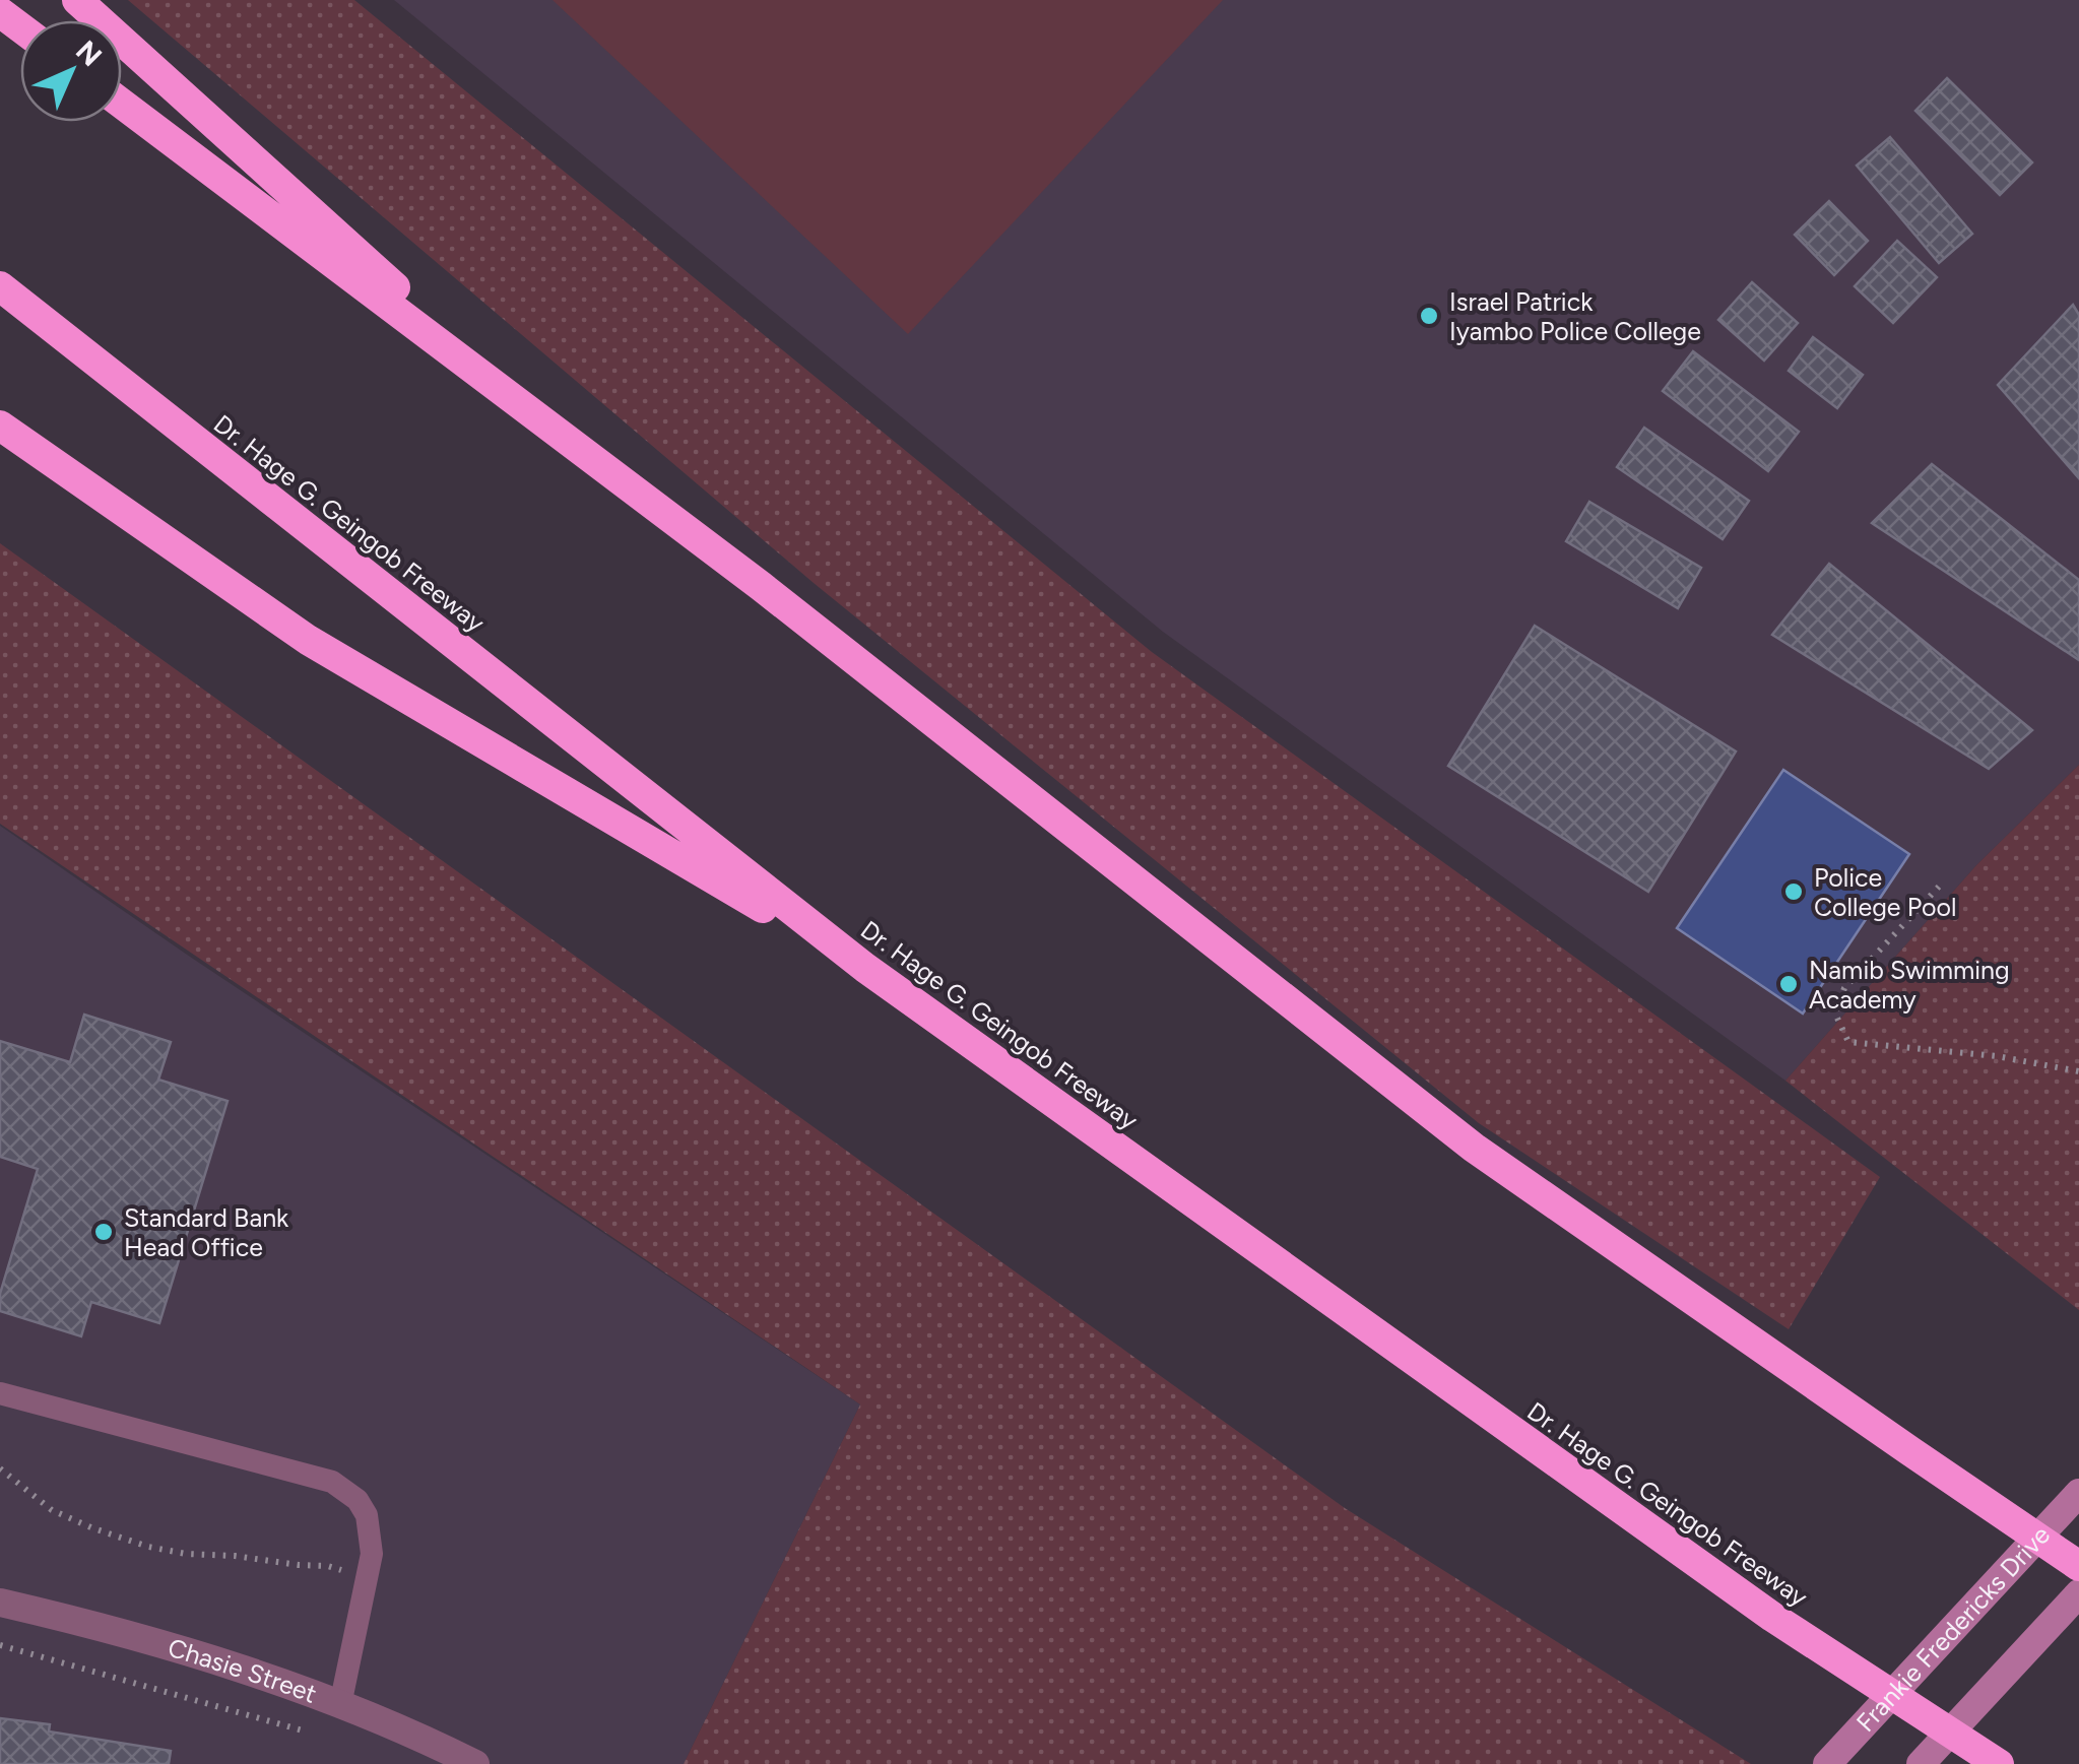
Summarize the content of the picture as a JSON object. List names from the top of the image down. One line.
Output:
{"streets":{"highway":["Dr. Hage G. Geingob Freeway"],"main road":["Frankie Fredericks Drive"],"street":["Chasie Street"]},"places":["Israel Patrick Iyambo Police College","Police College Pool","Namib Swimming Academy","Standard Bank Head Office"],"north":"top right"}
